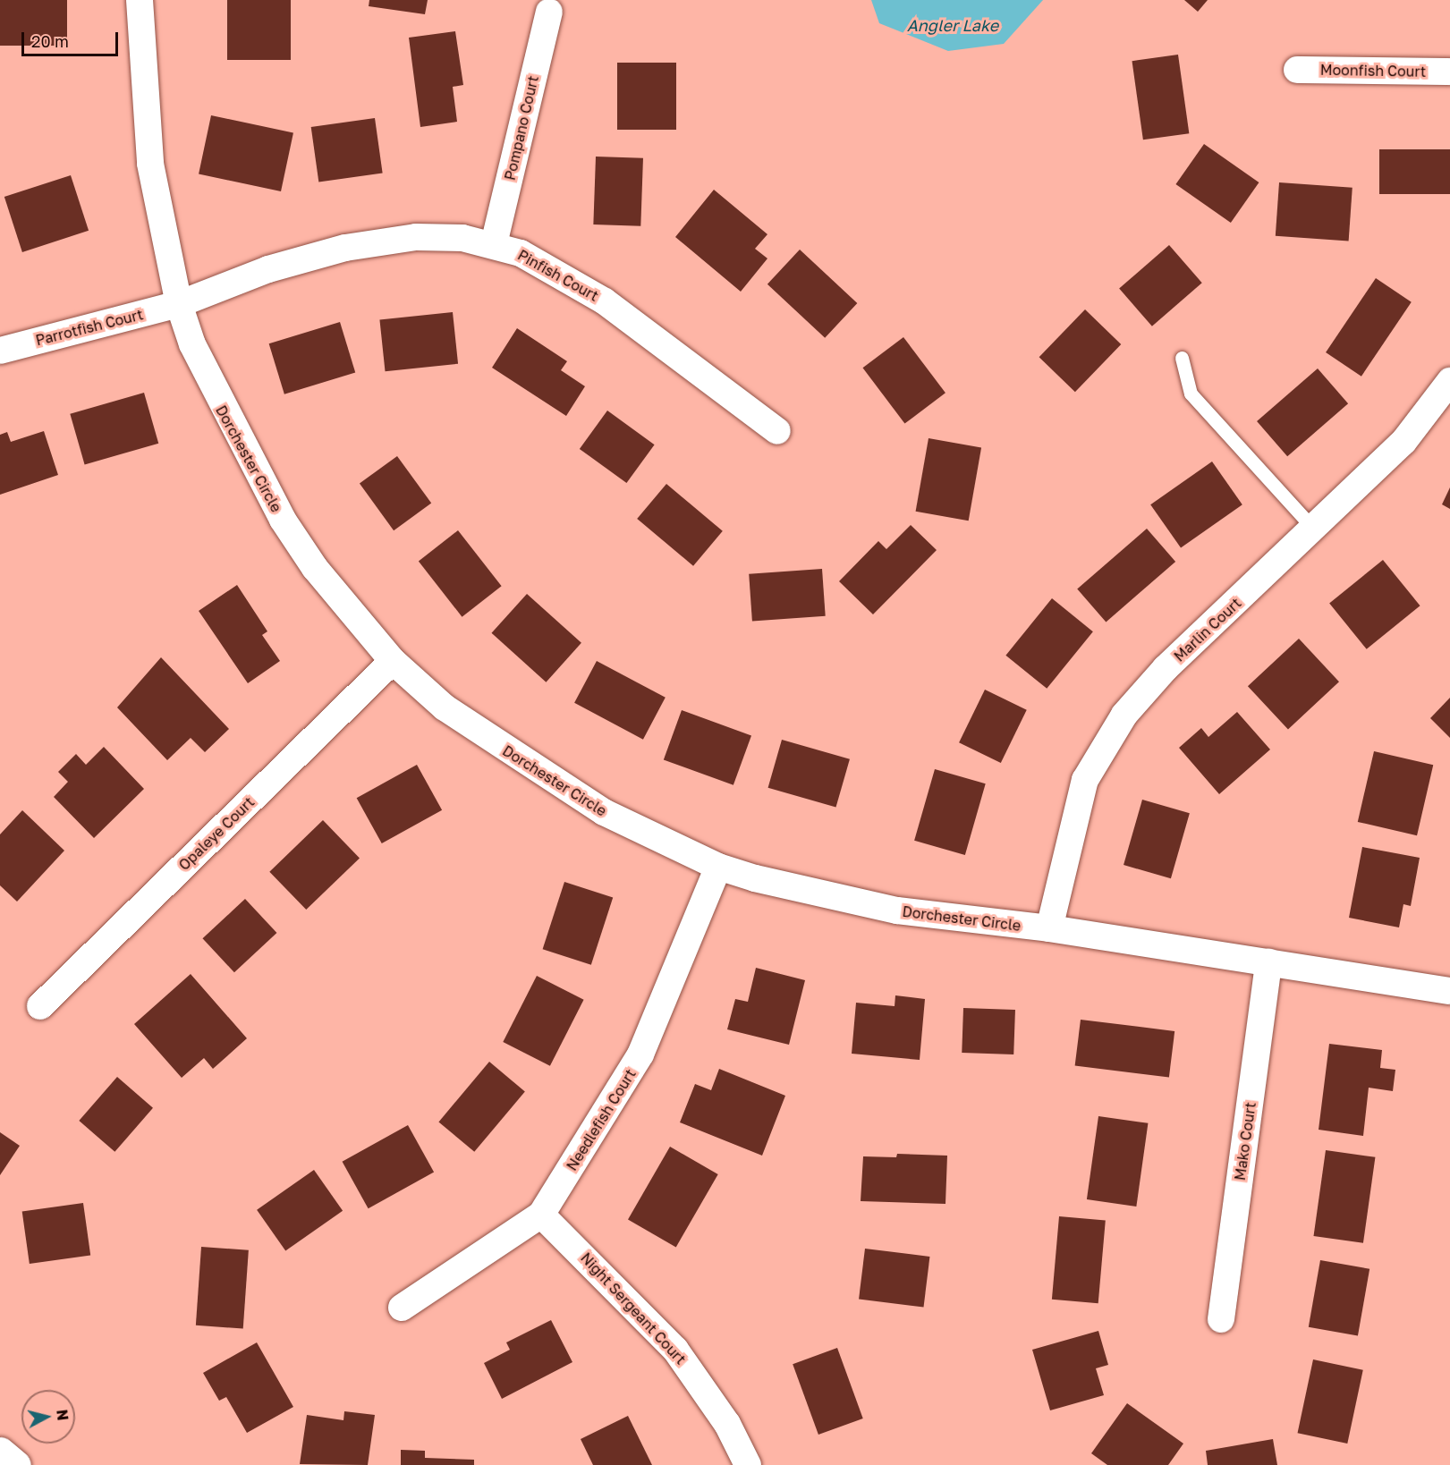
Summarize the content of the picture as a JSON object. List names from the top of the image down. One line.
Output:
{"streets":{"street":["Moonfish Court","Pompano Court","Pinfish Court","Parrotfish Court","Dorchester Circle","Marlin Court","Opaleye Court","Needlefish Court","Mako Court","Night Sergeant Court"]},"crossings":[["Pompano Court","Pinfish Court"],["Pinfish Court","Parrotfish Court"],["Pinfish Court","Dorchester Circle"],["Parrotfish Court","Dorchester Circle"],["Dorchester Circle","Marlin Court"],["Dorchester Circle","Opaleye Court"],["Dorchester Circle","Needlefish Court"],["Dorchester Circle","Mako Court"],["Needlefish Court","Night Sergeant Court"]],"water":["Angler Lake"],"scale_bar":"20 m","north":"right"}
